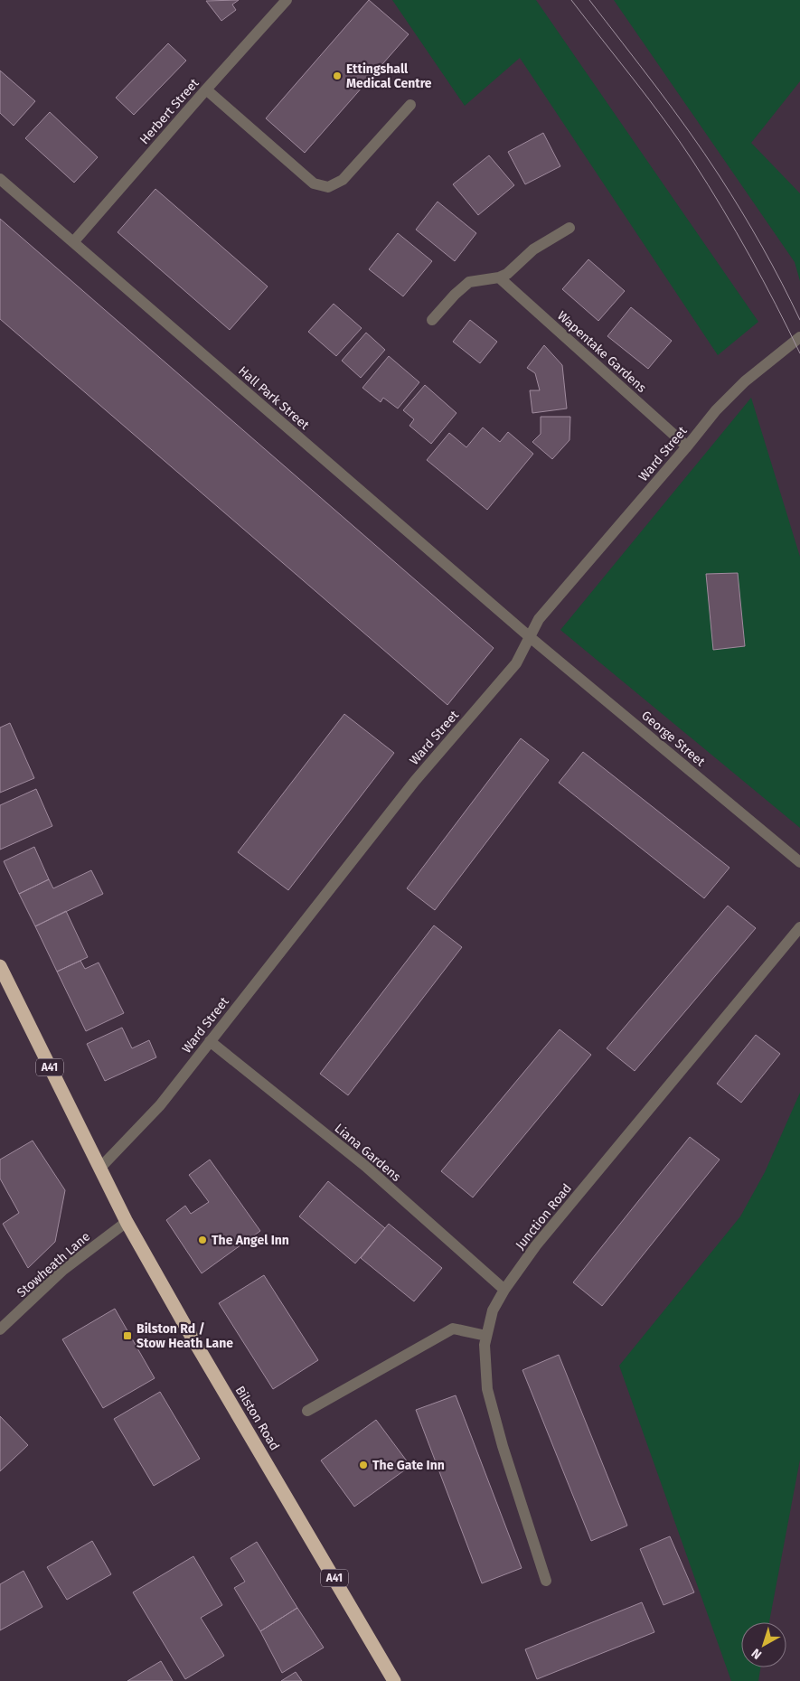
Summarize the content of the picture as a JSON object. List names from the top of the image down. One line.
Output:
{"streets":{"highway":["A41","Bilston Road"],"street":["Herbert Street","Wapentake Gardens","Hall Park Street","Ward Street","George Street","Liana Gardens","Junction Road","Stowheath Lane"]},"crossings":[["Herbert Street","Hall Park Street"],["Wapentake Gardens","Ward Street"],["Hall Park Street","Ward Street"],["Hall Park Street","George Street"],["Ward Street","George Street"],["Ward Street","A41"],["Ward Street","Liana Gardens"],["Ward Street","Bilston Road"],["A41","Bilston Road"],["Liana Gardens","Junction Road"],["Stowheath Lane","Bilston Road"]],"places":{"other":["Ettingshall Medical Centre","The Angel Inn","The Gate Inn"],"transit":["Bilston Rd / Stow Heath Lane"]},"north":"bottom left"}
